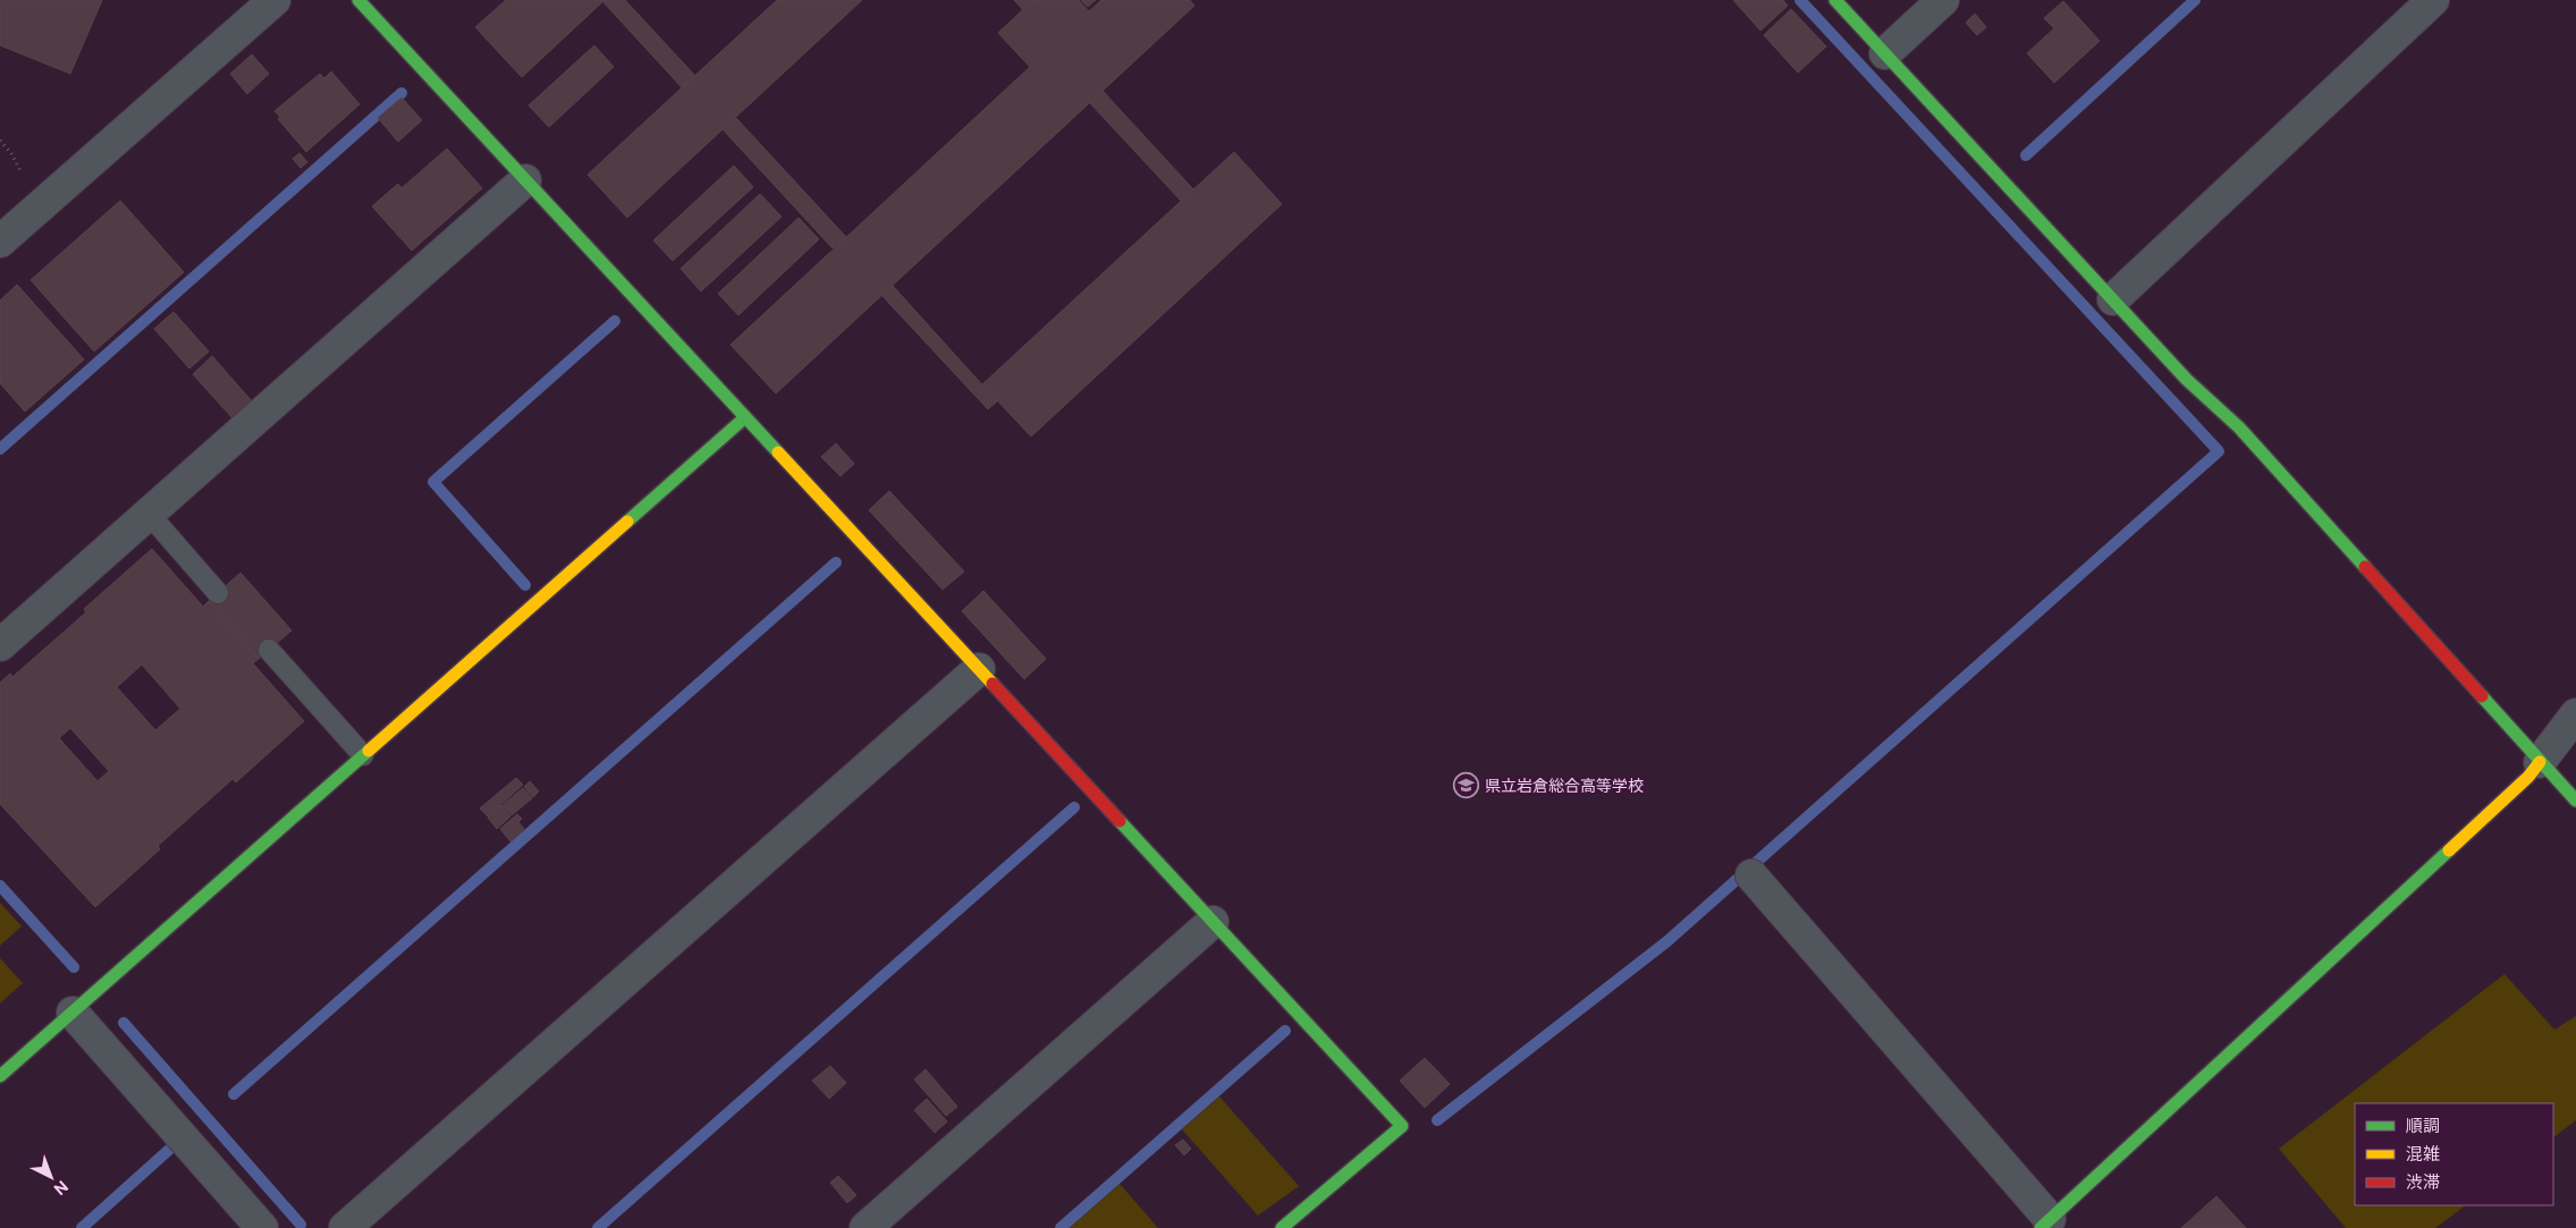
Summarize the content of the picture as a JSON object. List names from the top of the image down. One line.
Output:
{"places":{"school or university":["県立岩倉総合高等学校"]},"legend":["順調","混雑","渋滞"],"north":"bottom right"}
